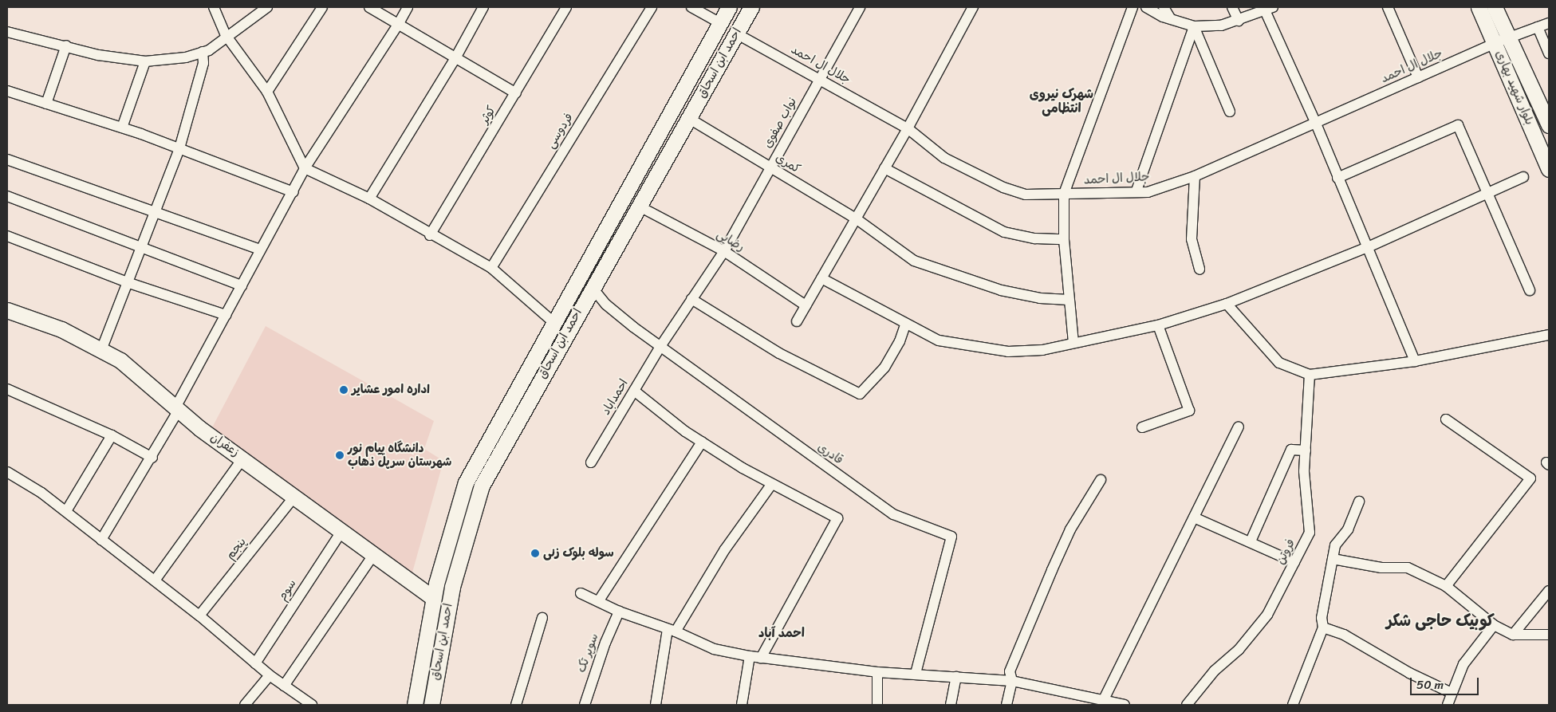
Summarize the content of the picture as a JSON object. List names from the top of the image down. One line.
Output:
{"streets":{"main road":["احمد ابن اسحاق","بلوار شهید بهاری","زعفران"],"street":["جلال ال احمد","کوثر","نواب صفوی","فردوسی","کمری","رضایی","احمداباد","قادری","پنجم","فروتن","سوم","سوپر تک"]},"crossings":[["احمد ابن اسحاق","جلال ال احمد"],["احمد ابن اسحاق","کمری"],["احمد ابن اسحاق","رضایی"],["احمد ابن اسحاق","زعفران"],["احمد ابن اسحاق","قادری"],["جلال ال احمد","بلوار شهید بهاری"],["جلال ال احمد","نواب صفوی"],["نواب صفوی","کمری"],["نواب صفوی","رضایی"],["نواب صفوی","احمداباد"],["احمداباد","قادری"],["زعفران","پنجم"],["زعفران","سوم"]],"districts":["شهرک نیروی انتظامی","کوبیک حاجی شکر","احمد آباد"],"places":["اداره امور عشایر","دانشگاه پیام نور شهرستان سرپل ذهاب","سوله بلوک زنی"],"scale_bar":"50 m"}
